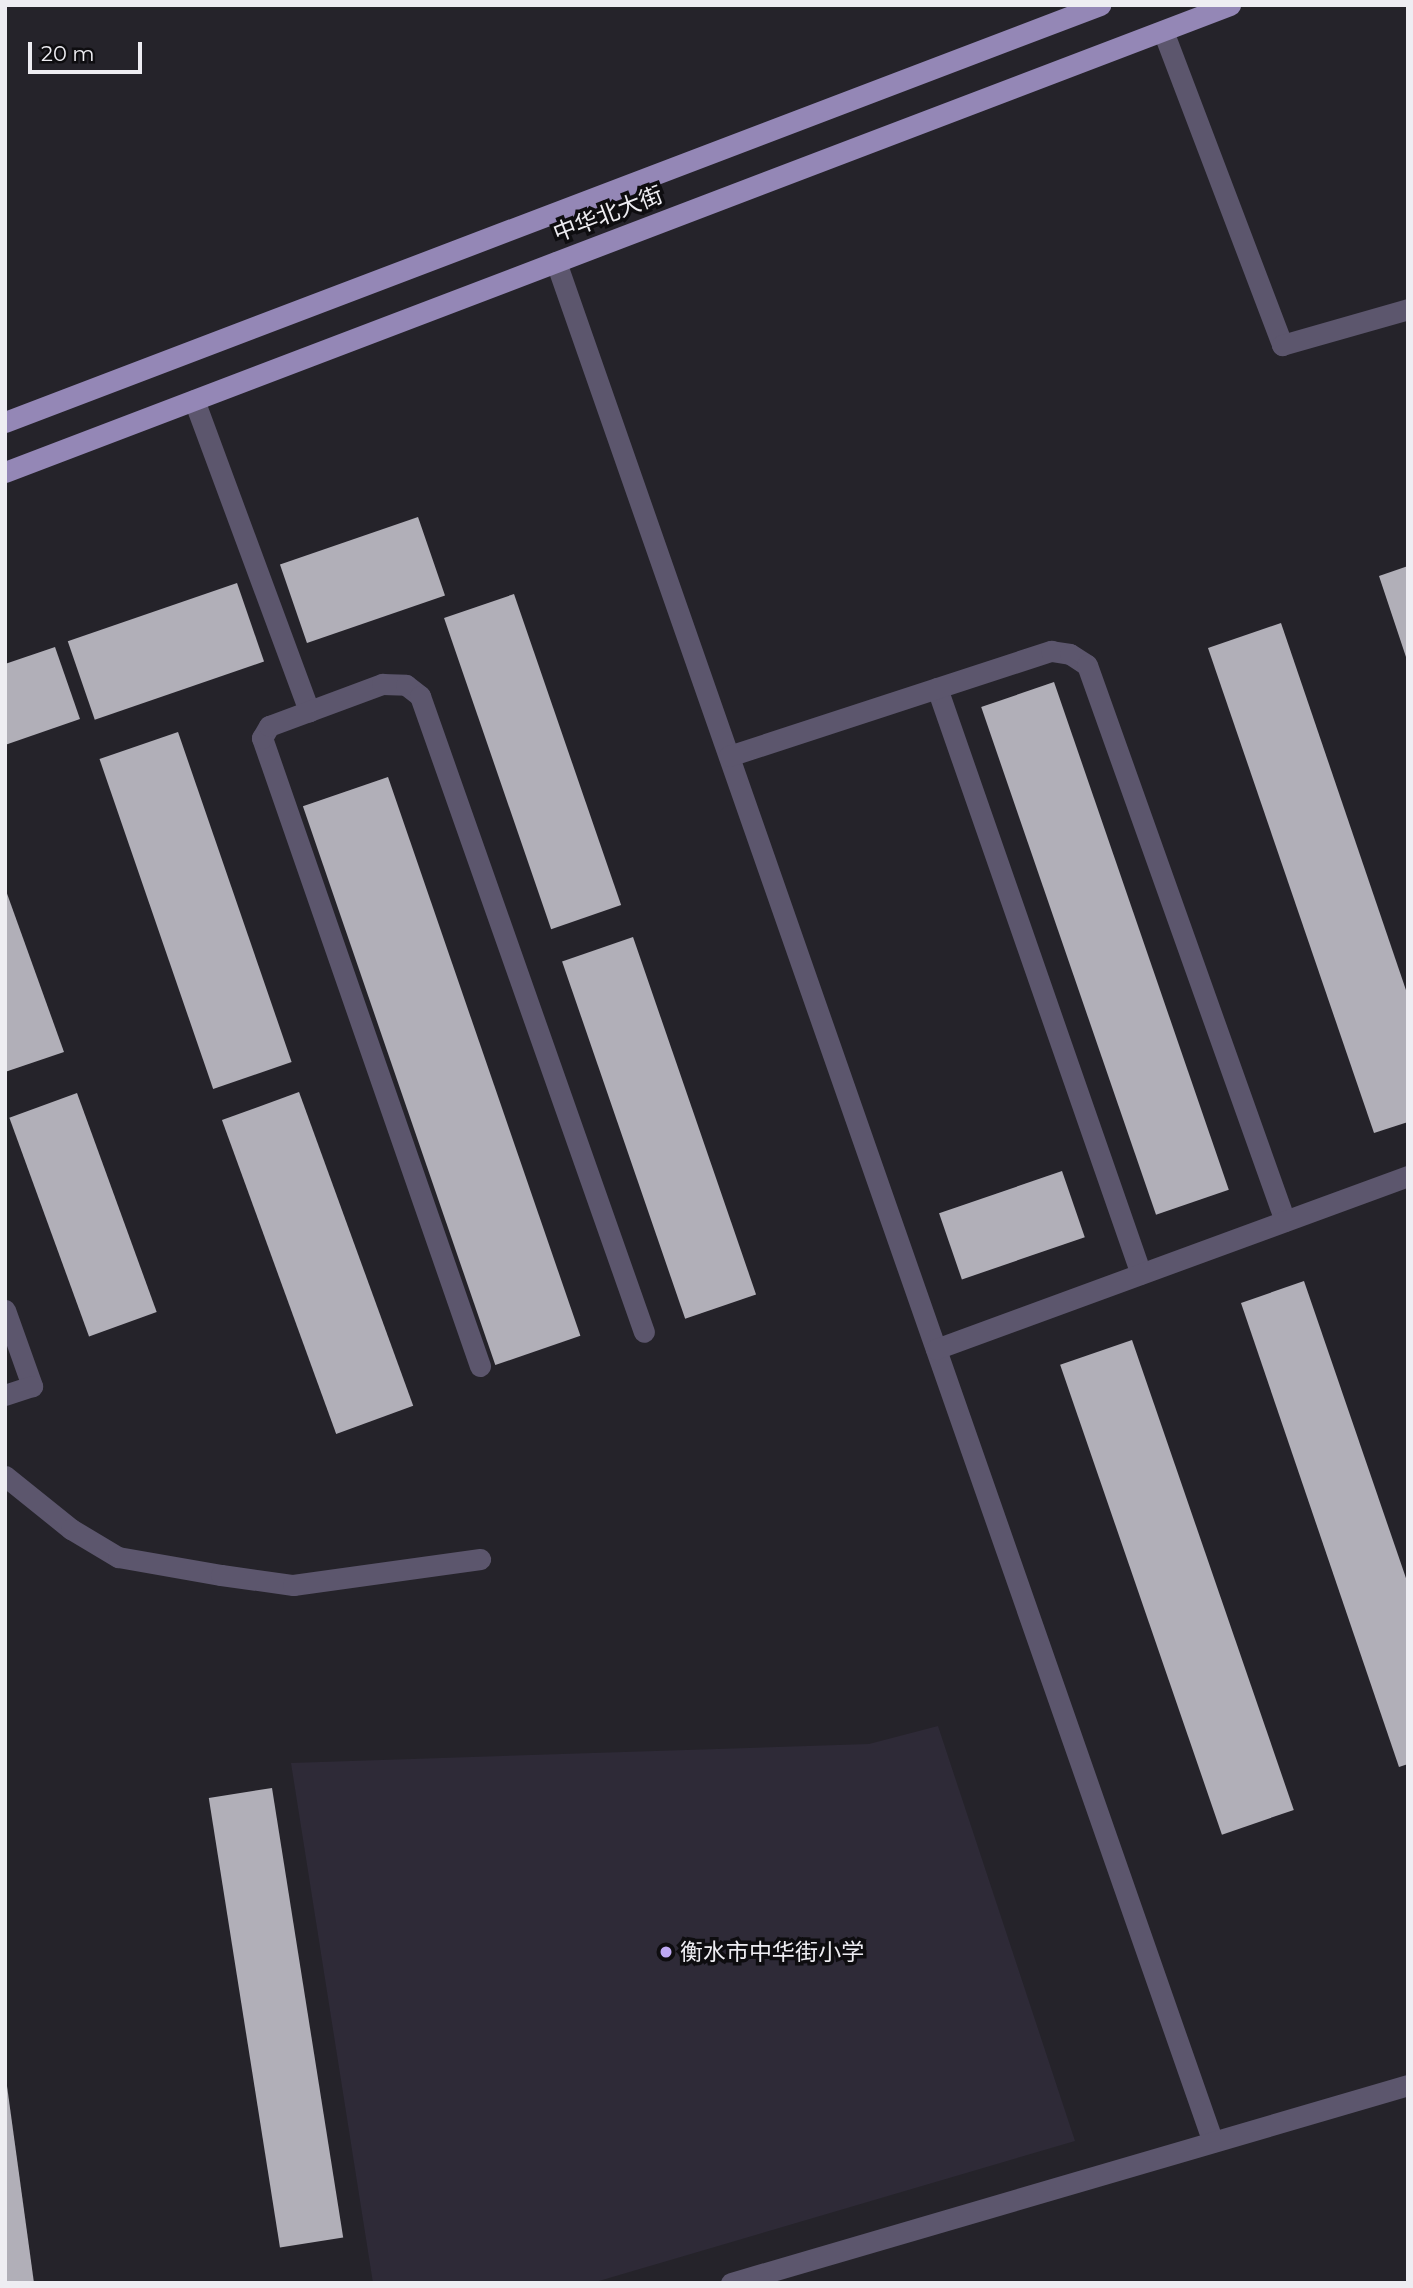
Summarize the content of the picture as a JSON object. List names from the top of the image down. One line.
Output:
{"streets":{"main road":["中华北大街"]},"places":["衡水市中华街小学"],"scale_bar":"20 m"}
